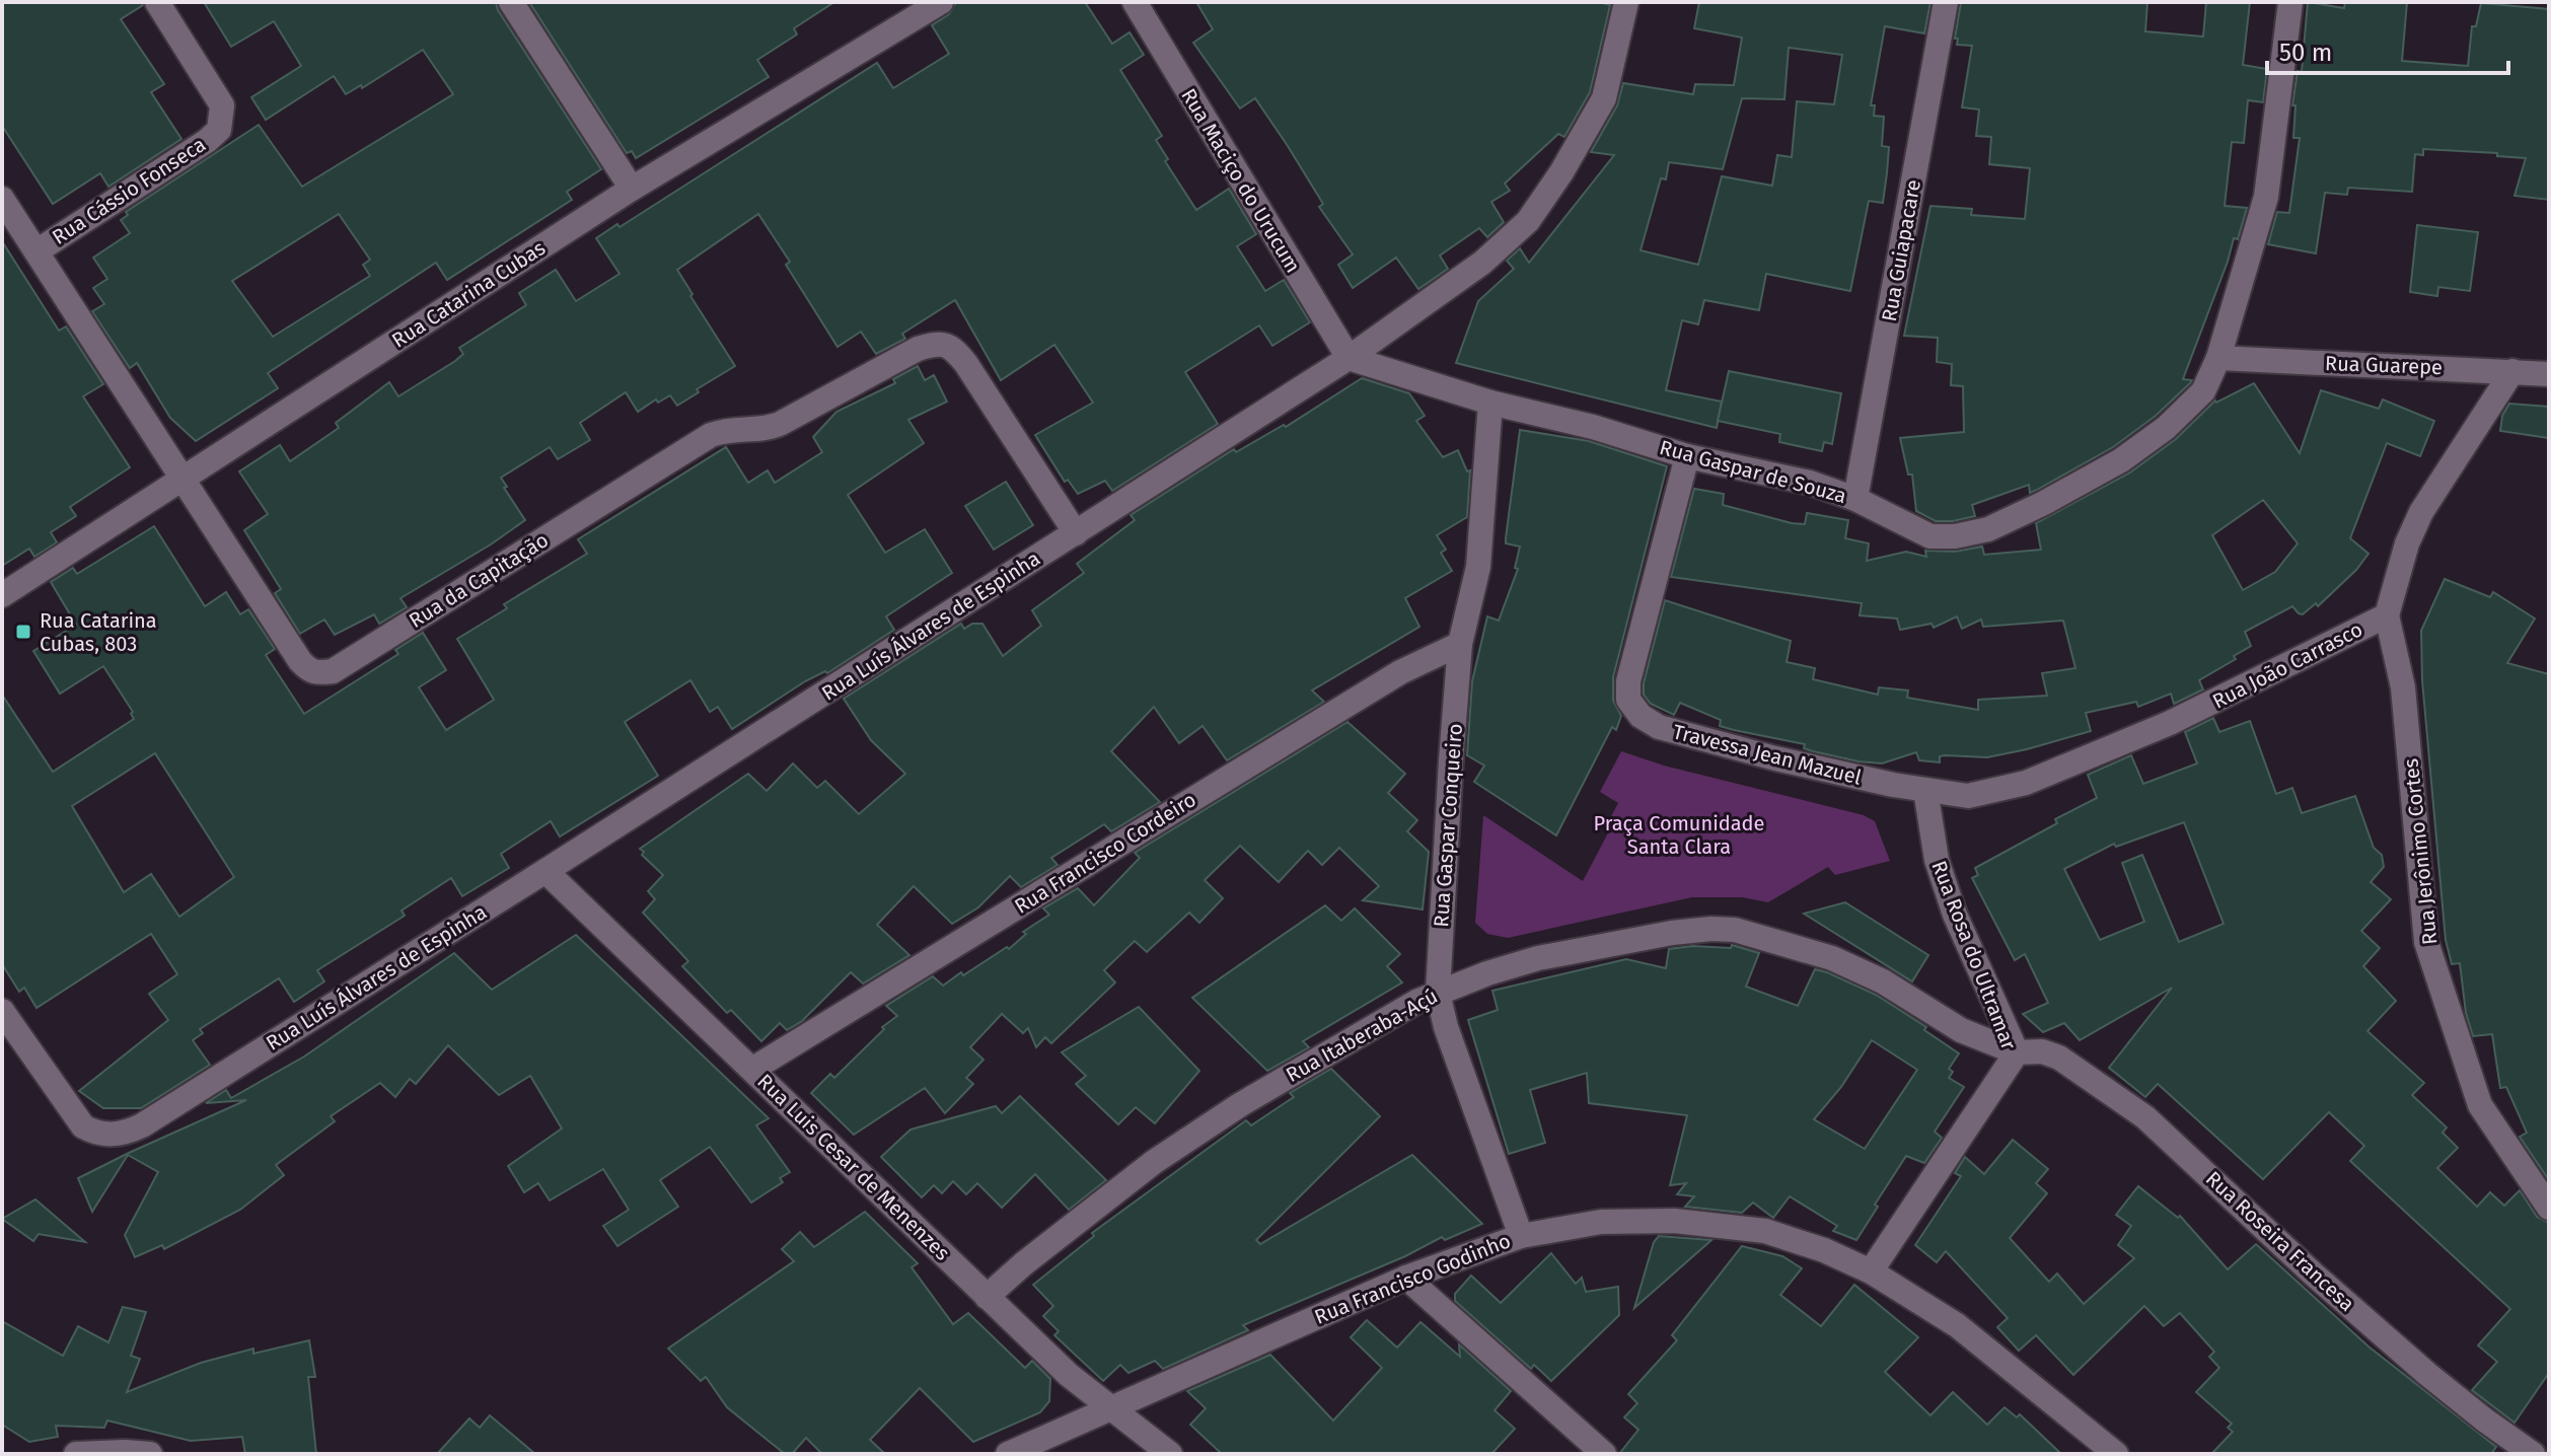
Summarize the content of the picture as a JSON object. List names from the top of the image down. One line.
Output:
{"streets":{"street":["Rua Maciço do Urucum","Rua Cássio Fonseca","Rua Guiapacare","Rua Catarina Cubas","Rua Guarepe","Rua Gaspar de Souza","Rua da Capitação","Rua Luís Álvares de Espinha","Rua João Carrasco","Travessa Jean Mazuel","Rua Gaspar Conqueiro","Rua Jerônimo Cortes","Rua Francisco Cordeiro","Rua Rosa do Ultramar","Rua Itaberaba-Açú","Rua Luis Cesar de Menenzes","Rua Roseira Francesa","Rua Francisco Godinho"]},"crossings":[["Rua Maciço do Urucum","Rua Gaspar de Souza"],["Rua Maciço do Urucum","Rua Luís Álvares de Espinha"],["Rua Cássio Fonseca","Rua da Capitação"],["Rua Guiapacare","Rua Gaspar de Souza"],["Rua Catarina Cubas","Rua da Capitação"],["Rua Guarepe","Rua Gaspar de Souza"],["Rua Guarepe","Rua João Carrasco"],["Rua Gaspar de Souza","Rua Luís Álvares de Espinha"],["Rua Gaspar de Souza","Travessa Jean Mazuel"],["Rua Gaspar de Souza","Rua Gaspar Conqueiro"],["Rua da Capitação","Rua Luís Álvares de Espinha"],["Rua Luís Álvares de Espinha","Rua Luis Cesar de Menenzes"],["Rua João Carrasco","Travessa Jean Mazuel"],["Rua João Carrasco","Rua Jerônimo Cortes"],["Rua João Carrasco","Rua Rosa do Ultramar"],["Travessa Jean Mazuel","Rua Rosa do Ultramar"],["Rua Gaspar Conqueiro","Rua Francisco Cordeiro"],["Rua Gaspar Conqueiro","Rua Itaberaba-Açú"],["Rua Gaspar Conqueiro","Rua Francisco Godinho"],["Rua Francisco Cordeiro","Rua Luis Cesar de Menenzes"],["Rua Rosa do Ultramar","Rua Itaberaba-Açú"],["Rua Rosa do Ultramar","Rua Roseira Francesa"],["Rua Rosa do Ultramar","Rua Francisco Godinho"],["Rua Itaberaba-Açú","Rua Luis Cesar de Menenzes"],["Rua Itaberaba-Açú","Rua Roseira Francesa"],["Rua Luis Cesar de Menenzes","Rua Francisco Godinho"]],"parks":["Praça Comunidade Santa Clara"],"places":{"transit":["Rua Catarina Cubas, 803"]},"scale_bar":"50 m"}
